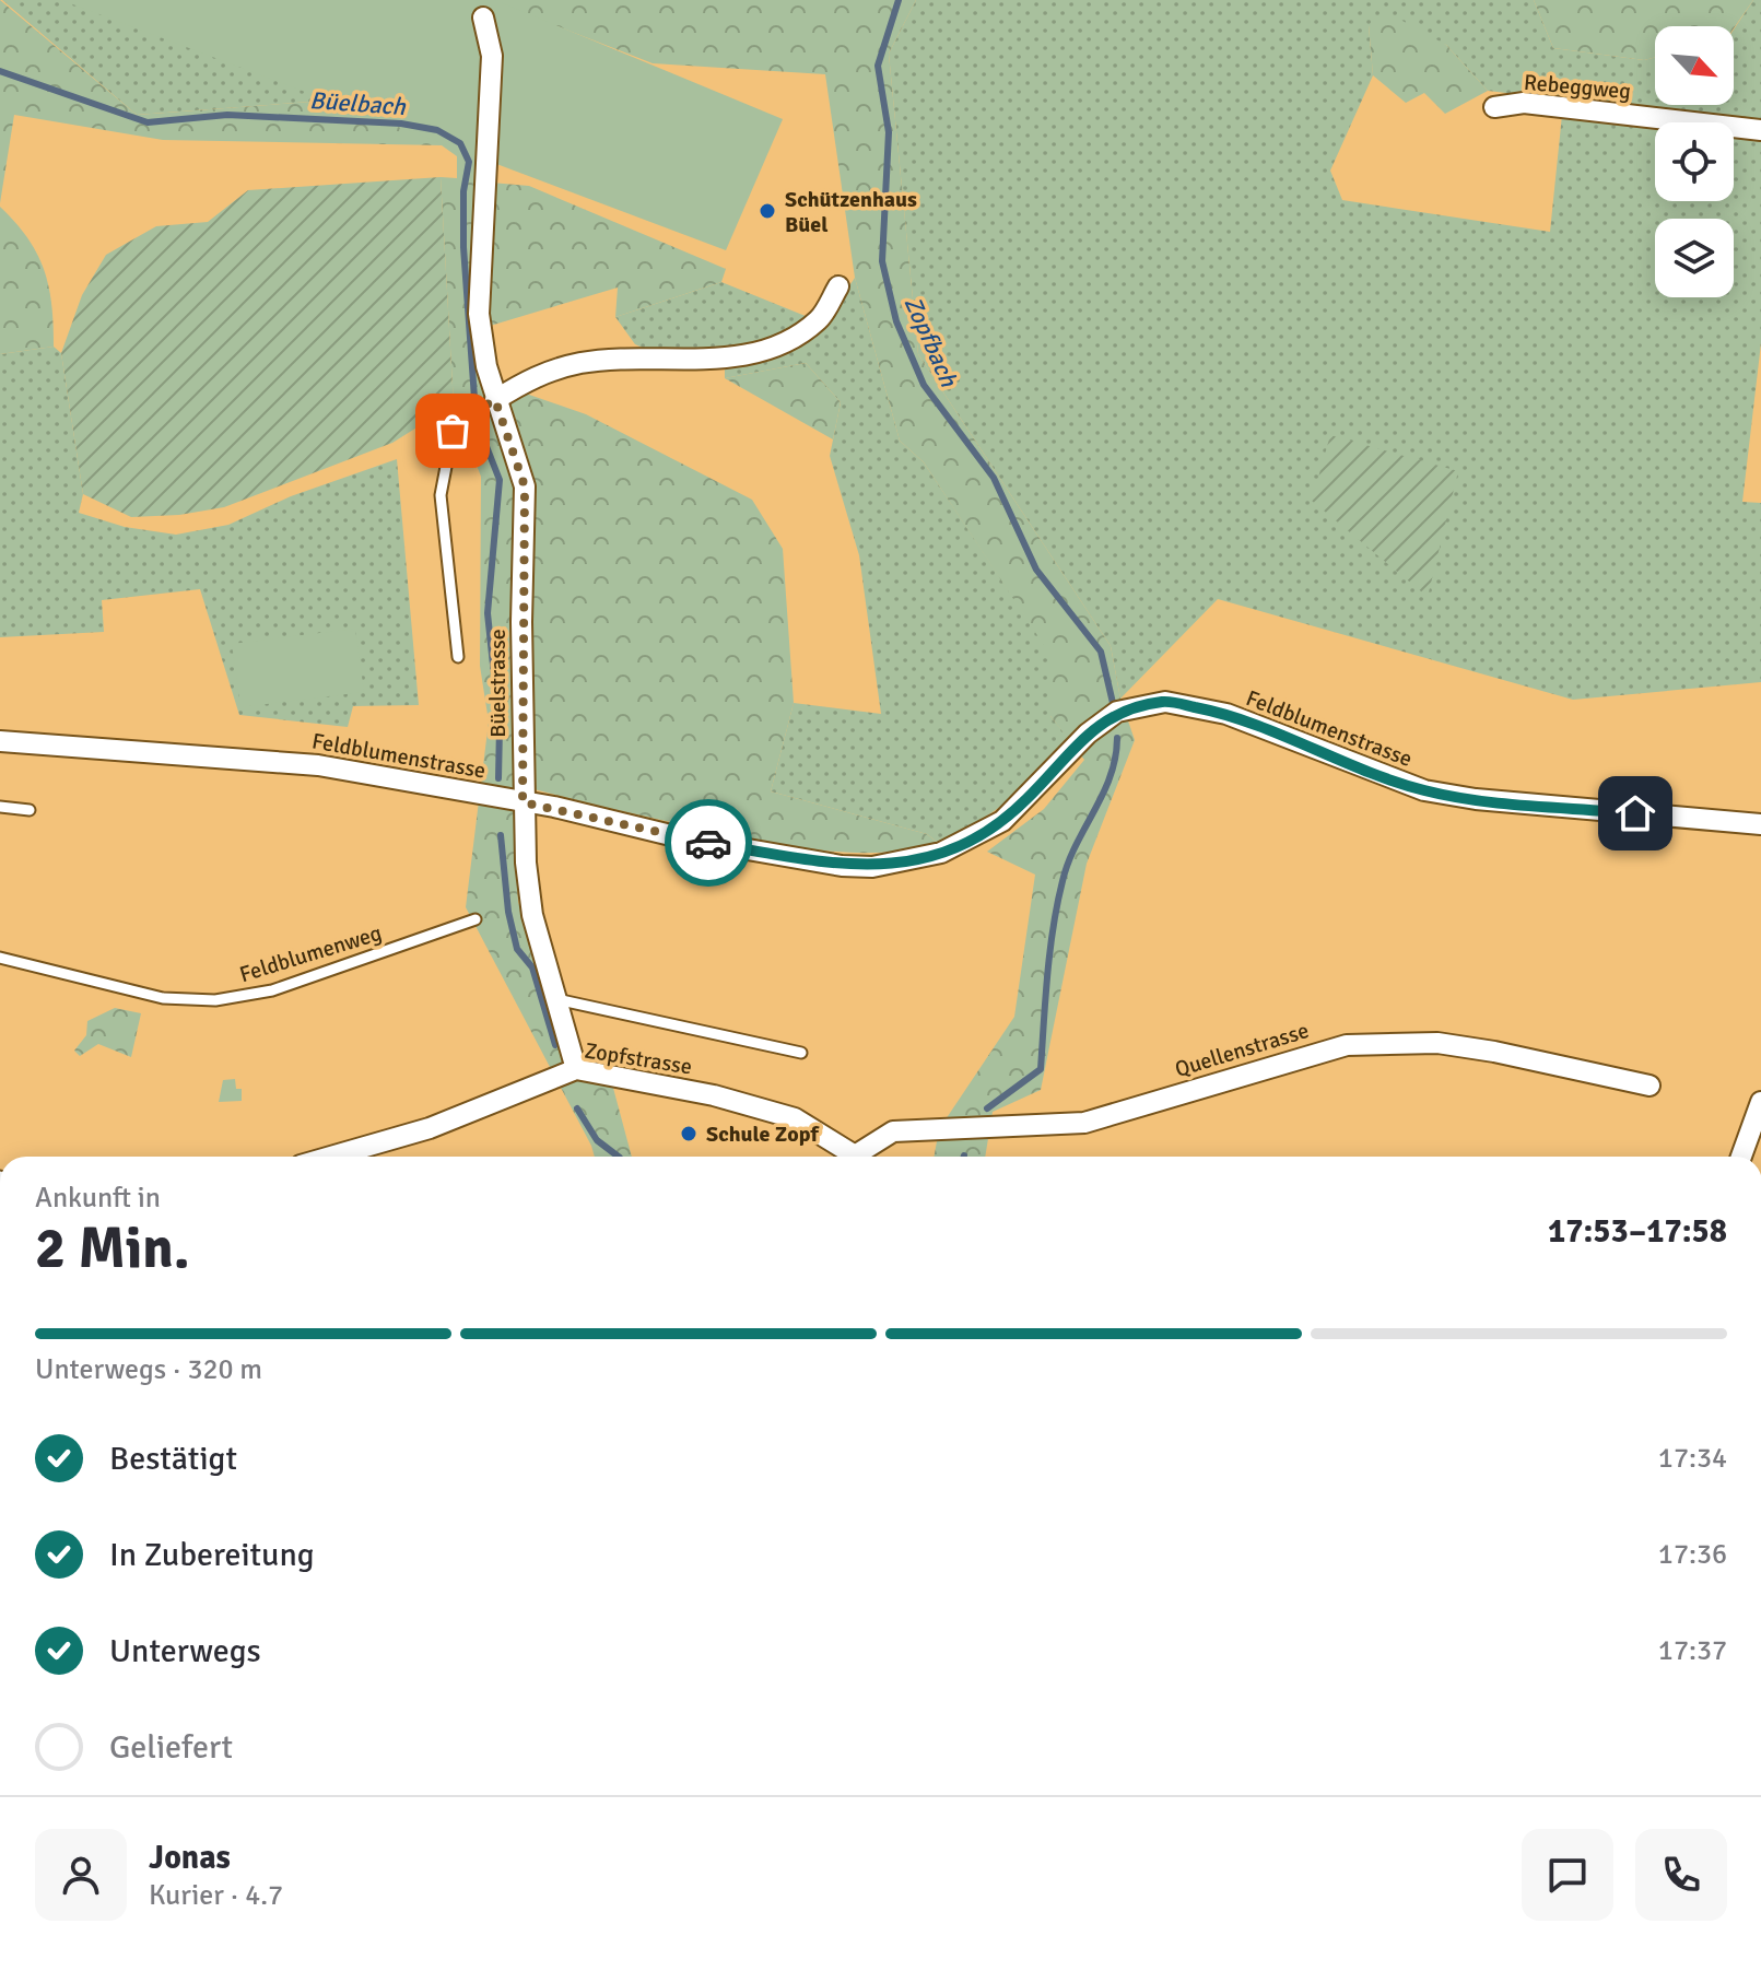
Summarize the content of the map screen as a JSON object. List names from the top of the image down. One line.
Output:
{"streets":{"street":["Rebeggweg","Büelstrasse","Feldblumenstrasse","Quellenstrasse","Zopfstrasse"],"lane":["Feldblumenweg"]},"crossings":[["Büelstrasse","Feldblumenstrasse"],["Büelstrasse","Zopfstrasse"]],"water":["Büelbach","Zopfbach"],"places":["Schützenhaus Büel","Schule Zopf"],"north":"bottom right","page":{"heading":["2 Min.","Ankunft in","17:53–17:58"],"panel":["Jonas","Kurier · 4.7"],"bar":"Unterwegs · 320 m","list":[["Bestätigt","17:34"],["In Zubereitung","17:36"],["Unterwegs","17:37"],"Geliefert"]}}
